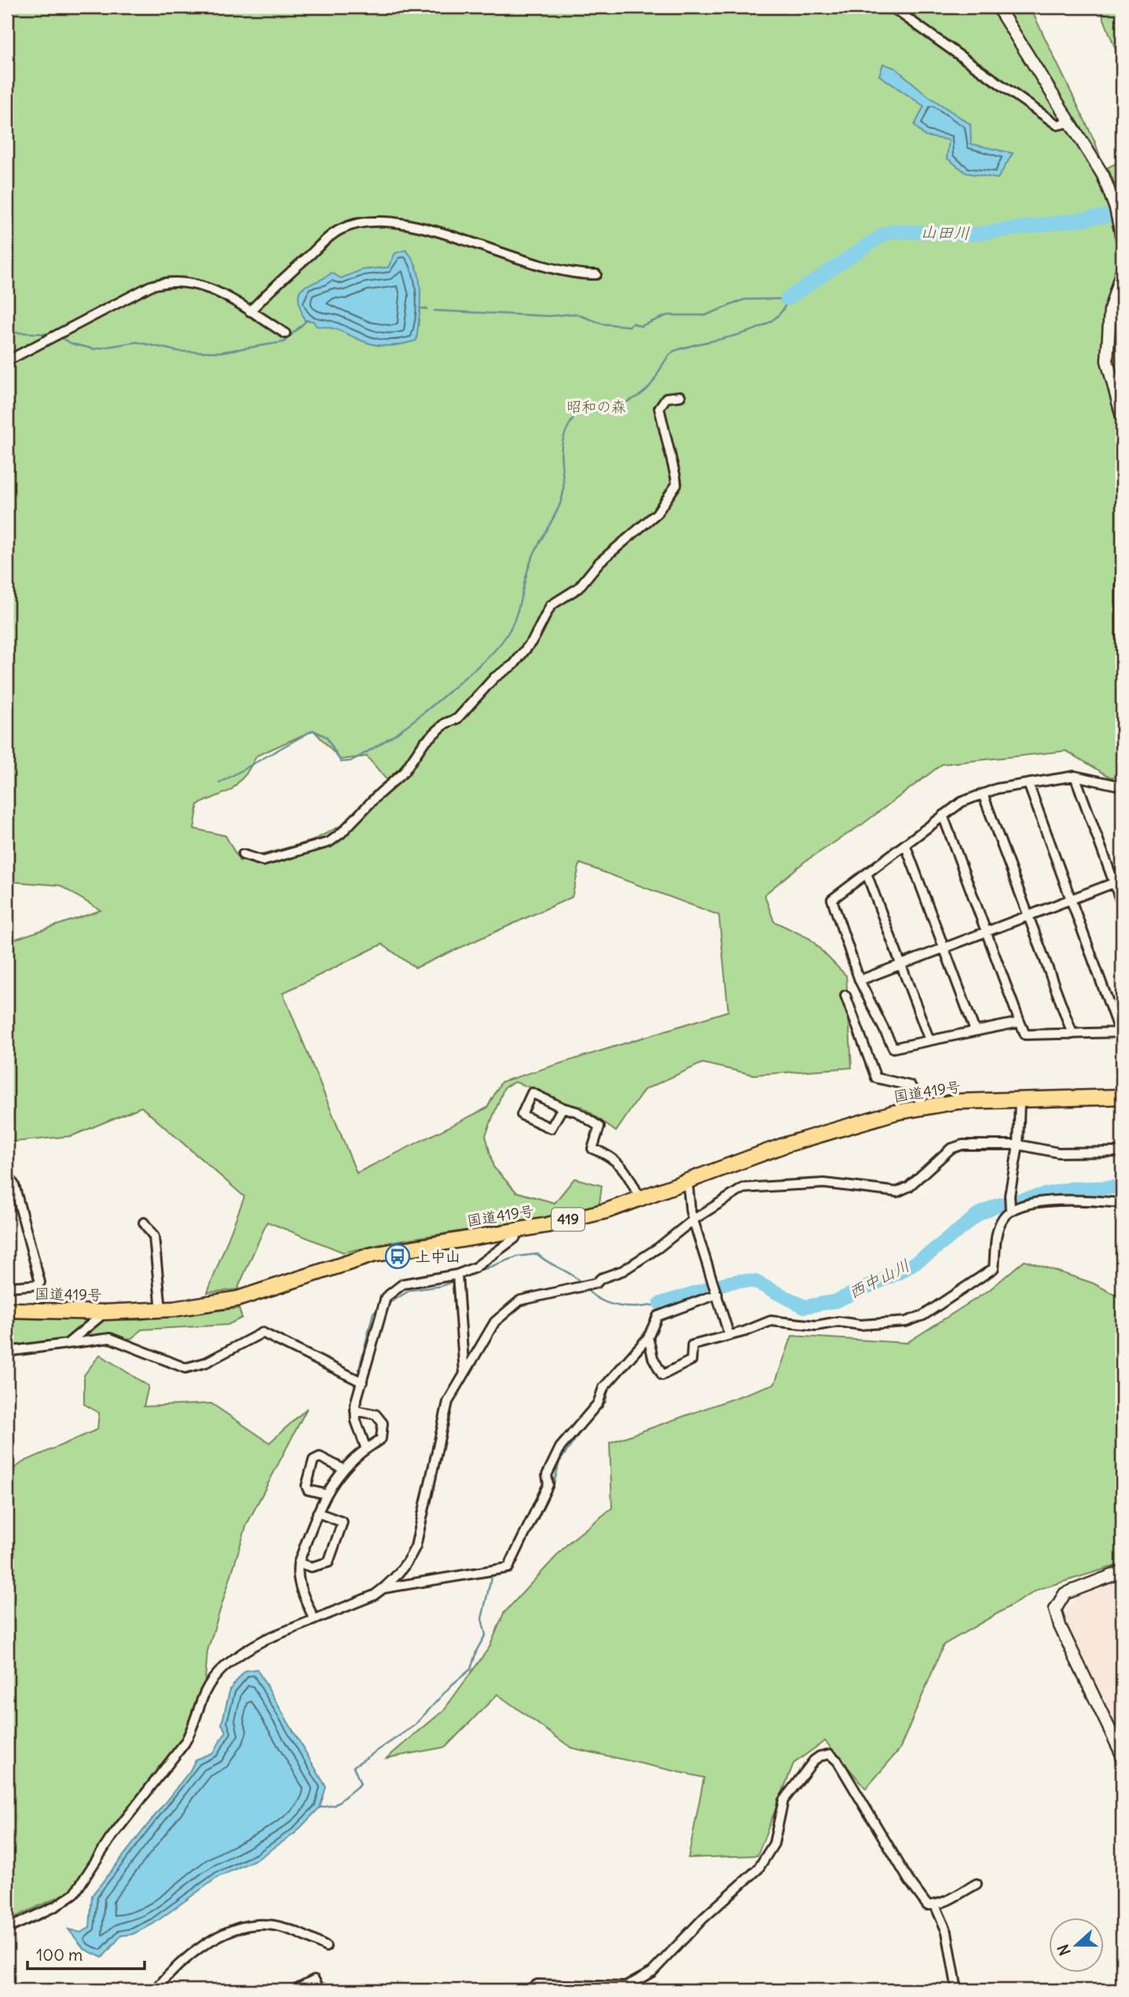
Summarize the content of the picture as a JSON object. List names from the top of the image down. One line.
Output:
{"streets":{"highway":["国道419号","419"]},"water":["山田川","西中山川"],"parks":["昭和の森"],"places":{"bus stop":["上中山"]},"scale_bar":"100 m","north":"left"}
